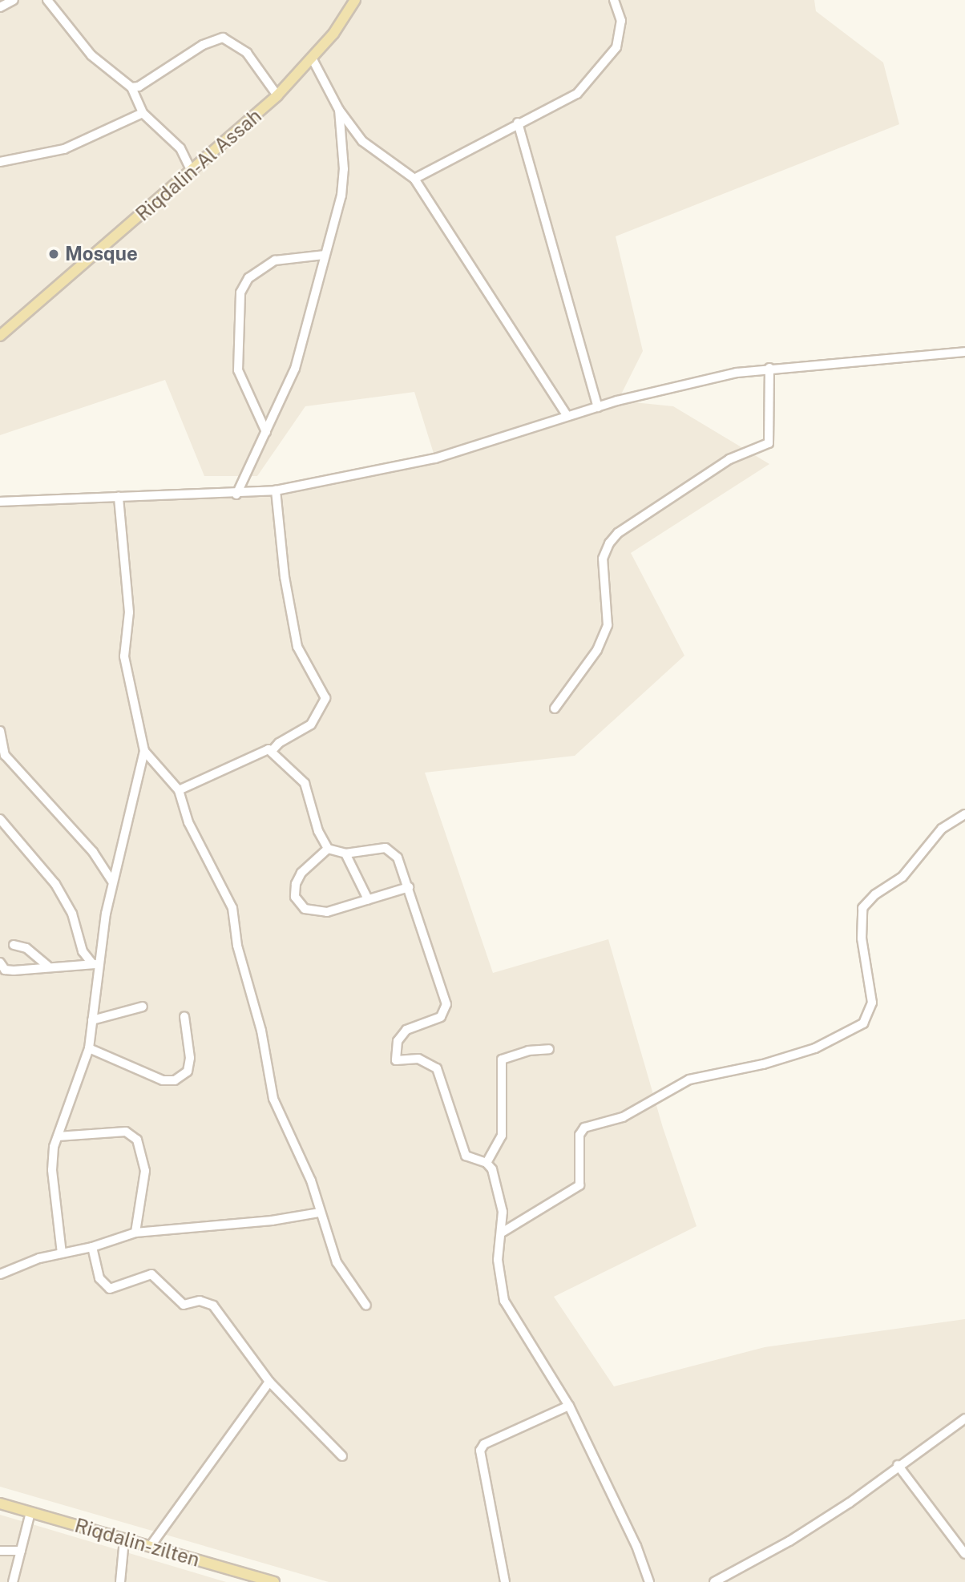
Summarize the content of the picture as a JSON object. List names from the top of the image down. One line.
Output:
{"streets":{"main road":["Riqdalin-Al Assah","Riqdalin-zilten"]},"places":["Mosque"]}
